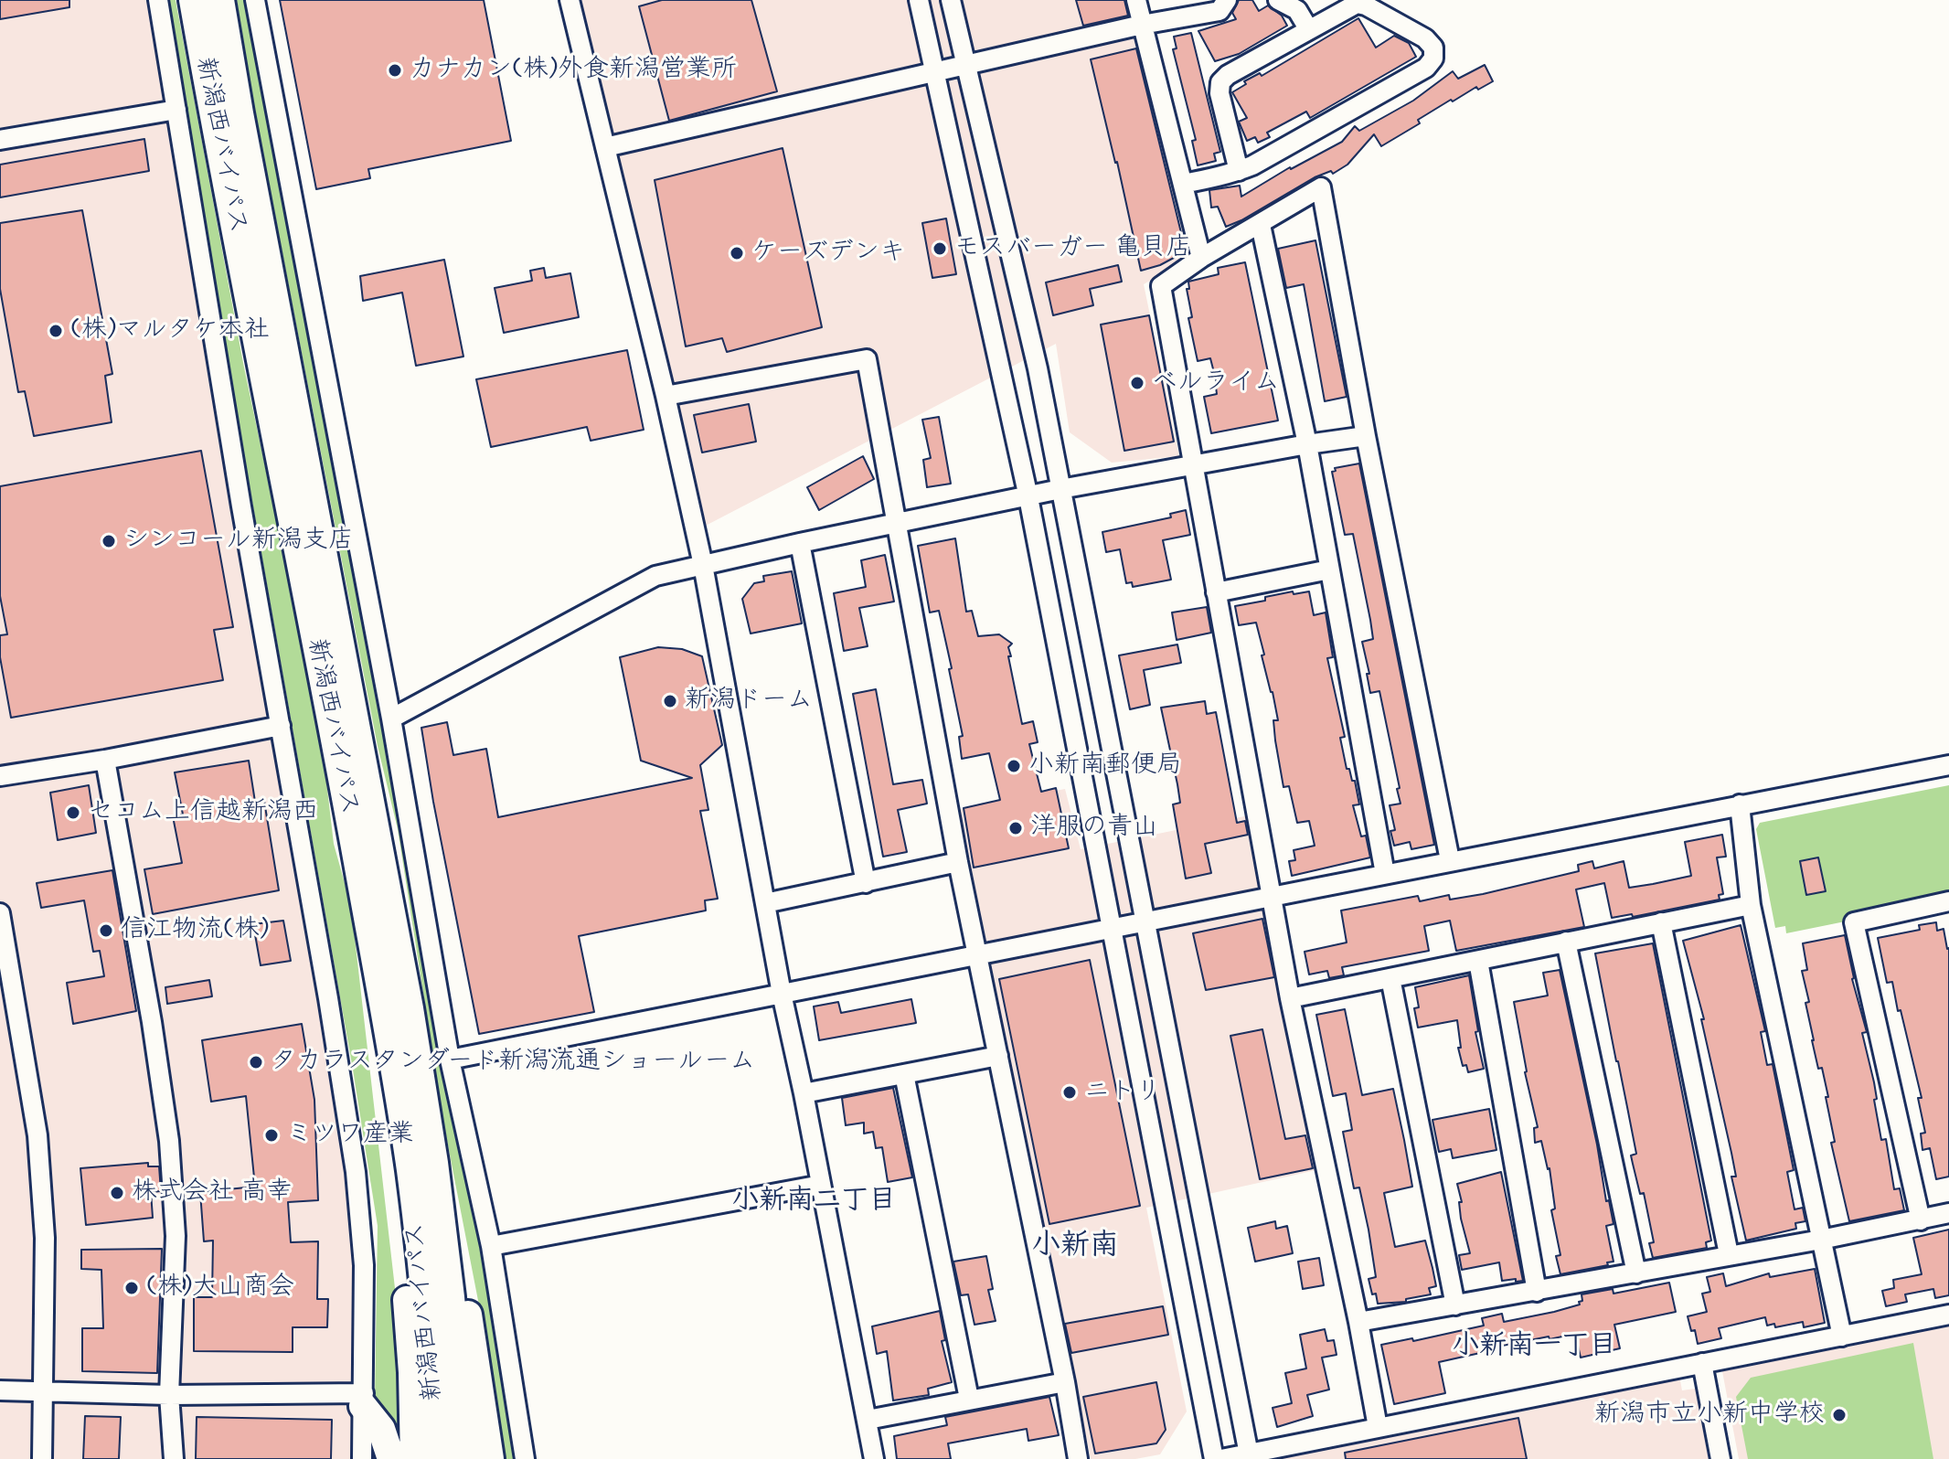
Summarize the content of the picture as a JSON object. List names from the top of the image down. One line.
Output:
{"streets":{"highway":["新潟西バイパス"]},"districts":["小新南二丁目","小新南","小新南一丁目"],"places":["カナカン(株)外食新潟営業所","モスバーガー 亀貝店","ケーズデンキ","(株)マルタケ本社","ベルライム","シンコール新潟支店","新潟ドーム","小新南郵便局","セコム上信越新潟西","洋服の青山","信江物流(株)","タカラスタンダード新潟流通ショールーム","ニトリ","ミツワ産業","株式会社 高幸","(株)大山商会","新潟市立小新中学校"]}
